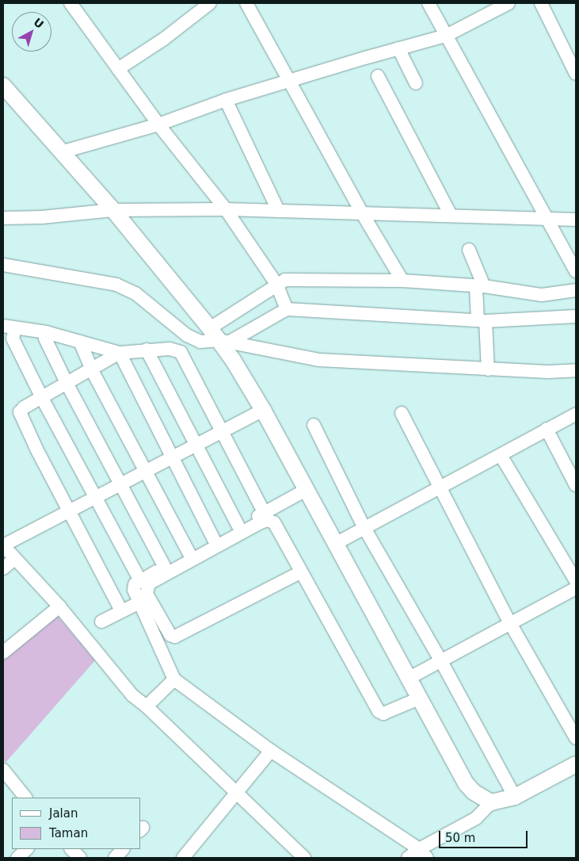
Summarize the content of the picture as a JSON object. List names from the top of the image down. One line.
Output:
{"legend":["Jalan","Taman"],"scale_bar":"50 m","north":"top right"}
